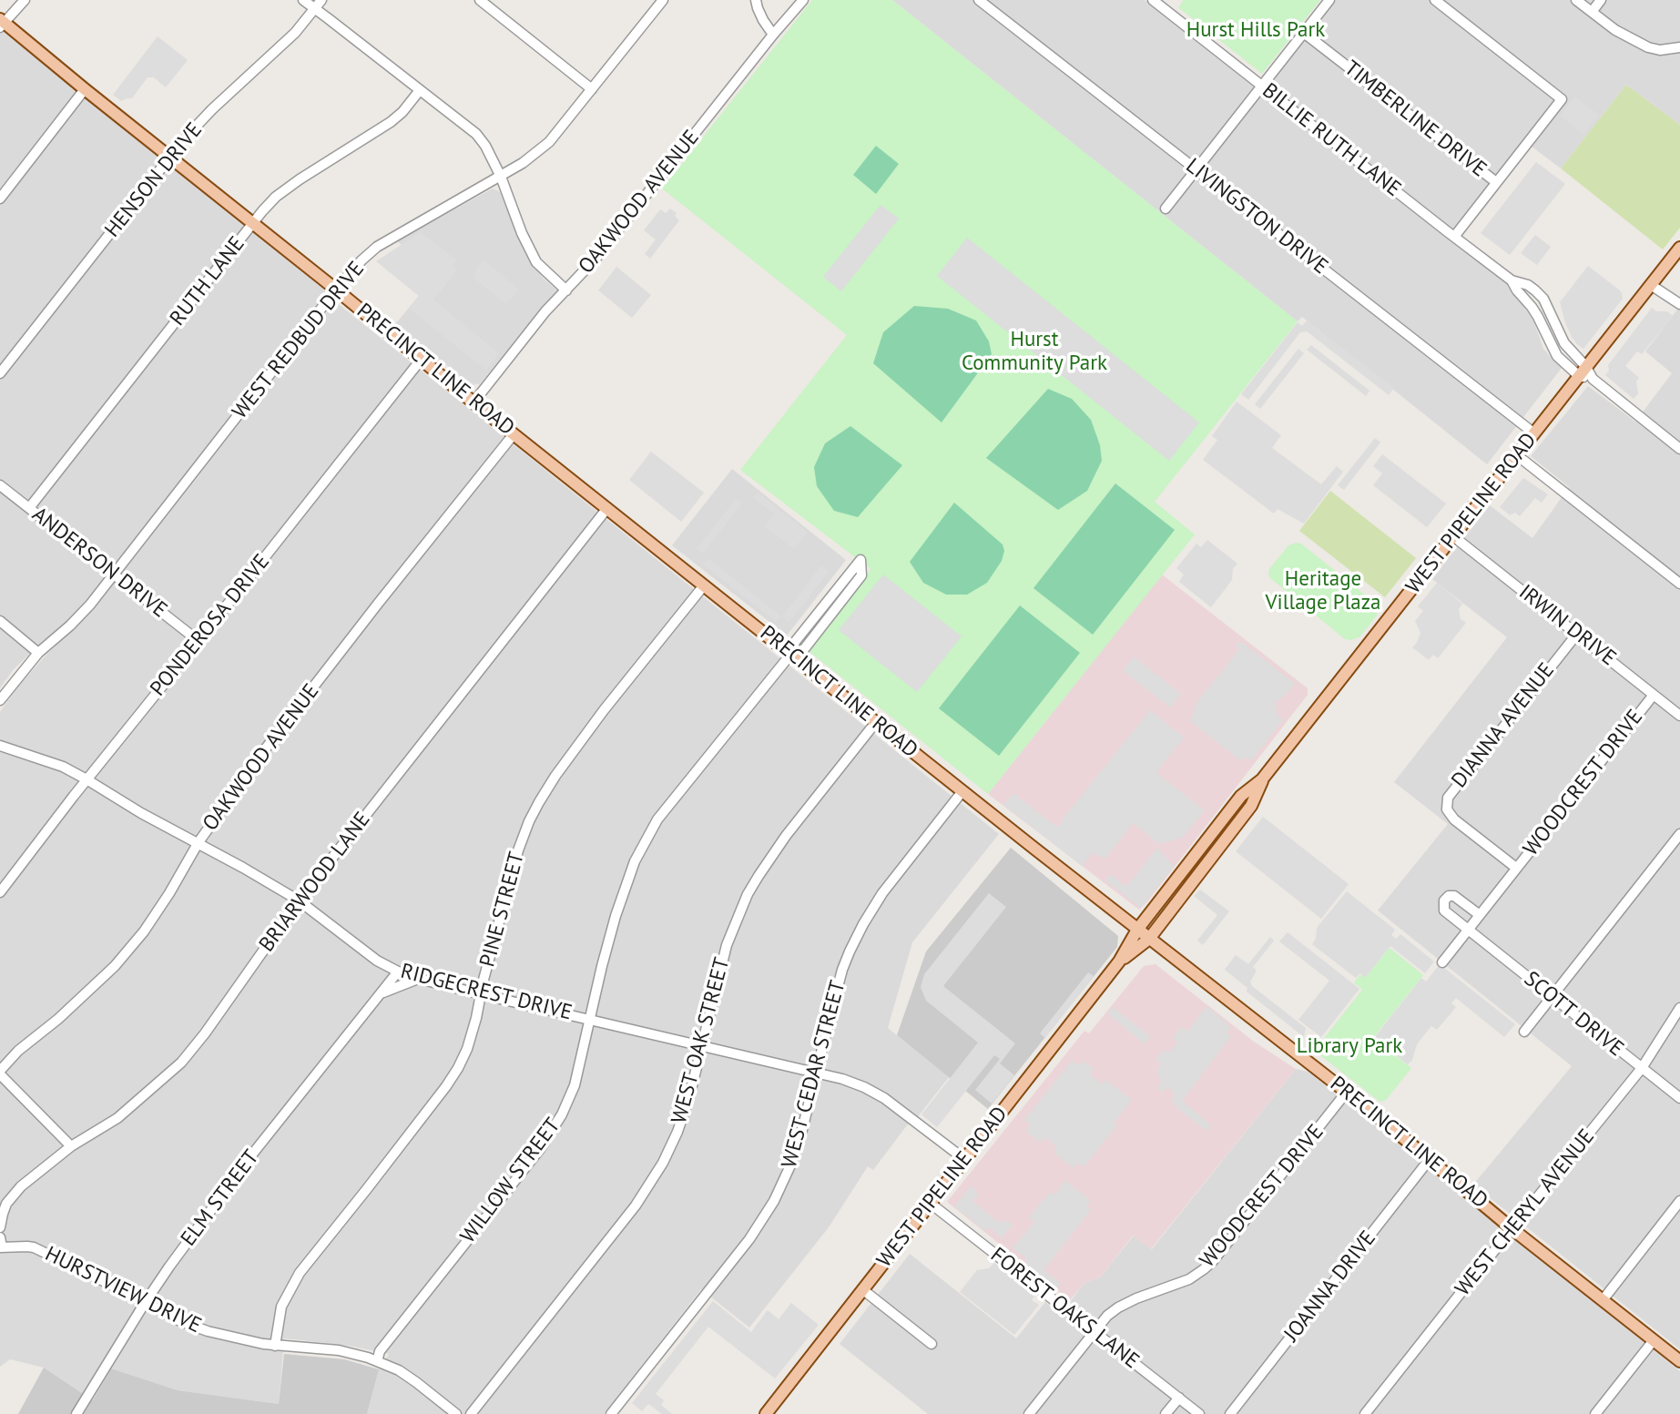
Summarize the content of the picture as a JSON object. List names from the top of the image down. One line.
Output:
{"streets":{"main road":["PRECINCT LINE ROAD","WEST PIPELINE ROAD"],"street":["TIMBERLINE DRIVE","BILLIE RUTH LANE","HENSON DRIVE","OAKWOOD AVENUE","LIVINGSTON DRIVE","RUTH LANE","WEST REDBUD DRIVE","ANDERSON DRIVE","PONDEROSA DRIVE","IRWIN DRIVE","DIANNA AVENUE","WOODCREST DRIVE","BRIARWOOD LANE","PINE STREET","RIDGECREST DRIVE","SCOTT DRIVE","WEST OAK STREET","WEST CEDAR STREET","WILLOW STREET","ELM STREET","WEST CHERYL AVENUE","JOANNA DRIVE","HURSTVIEW DRIVE","FOREST OAKS LANE"]},"crossings":[["BILLIE RUTH LANE","WEST PIPELINE ROAD"],["HENSON DRIVE","PRECINCT LINE ROAD"],["OAKWOOD AVENUE","PRECINCT LINE ROAD"],["OAKWOOD AVENUE","RIDGECREST DRIVE"],["LIVINGSTON DRIVE","WEST PIPELINE ROAD"],["RUTH LANE","PRECINCT LINE ROAD"],["RUTH LANE","ANDERSON DRIVE"],["WEST REDBUD DRIVE","PRECINCT LINE ROAD"],["WEST REDBUD DRIVE","ANDERSON DRIVE"],["PRECINCT LINE ROAD","WEST PIPELINE ROAD"],["PRECINCT LINE ROAD","PONDEROSA DRIVE"],["PRECINCT LINE ROAD","WOODCREST DRIVE"],["PRECINCT LINE ROAD","BRIARWOOD LANE"],["PRECINCT LINE ROAD","PINE STREET"],["PRECINCT LINE ROAD","WEST OAK STREET"],["PRECINCT LINE ROAD","WEST CEDAR STREET"],["PRECINCT LINE ROAD","WILLOW STREET"],["PRECINCT LINE ROAD","WEST CHERYL AVENUE"],["PRECINCT LINE ROAD","JOANNA DRIVE"],["WEST PIPELINE ROAD","IRWIN DRIVE"],["WEST PIPELINE ROAD","RIDGECREST DRIVE"],["WEST PIPELINE ROAD","FOREST OAKS LANE"],["ANDERSON DRIVE","PONDEROSA DRIVE"],["PONDEROSA DRIVE","RIDGECREST DRIVE"],["IRWIN DRIVE","DIANNA AVENUE"],["IRWIN DRIVE","WOODCREST DRIVE"],["DIANNA AVENUE","WOODCREST DRIVE"],["WOODCREST DRIVE","SCOTT DRIVE"],["WOODCREST DRIVE","FOREST OAKS LANE"],["BRIARWOOD LANE","RIDGECREST DRIVE"],["PINE STREET","RIDGECREST DRIVE"],["PINE STREET","HURSTVIEW DRIVE"],["RIDGECREST DRIVE","WEST OAK STREET"],["RIDGECREST DRIVE","WEST CEDAR STREET"],["RIDGECREST DRIVE","WILLOW STREET"],["RIDGECREST DRIVE","ELM STREET"],["SCOTT DRIVE","WEST CHERYL AVENUE"],["WILLOW STREET","HURSTVIEW DRIVE"],["ELM STREET","HURSTVIEW DRIVE"]],"parks":["Hurst Hills Park","Hurst Community Park","Heritage Village Plaza","Library Park"]}
